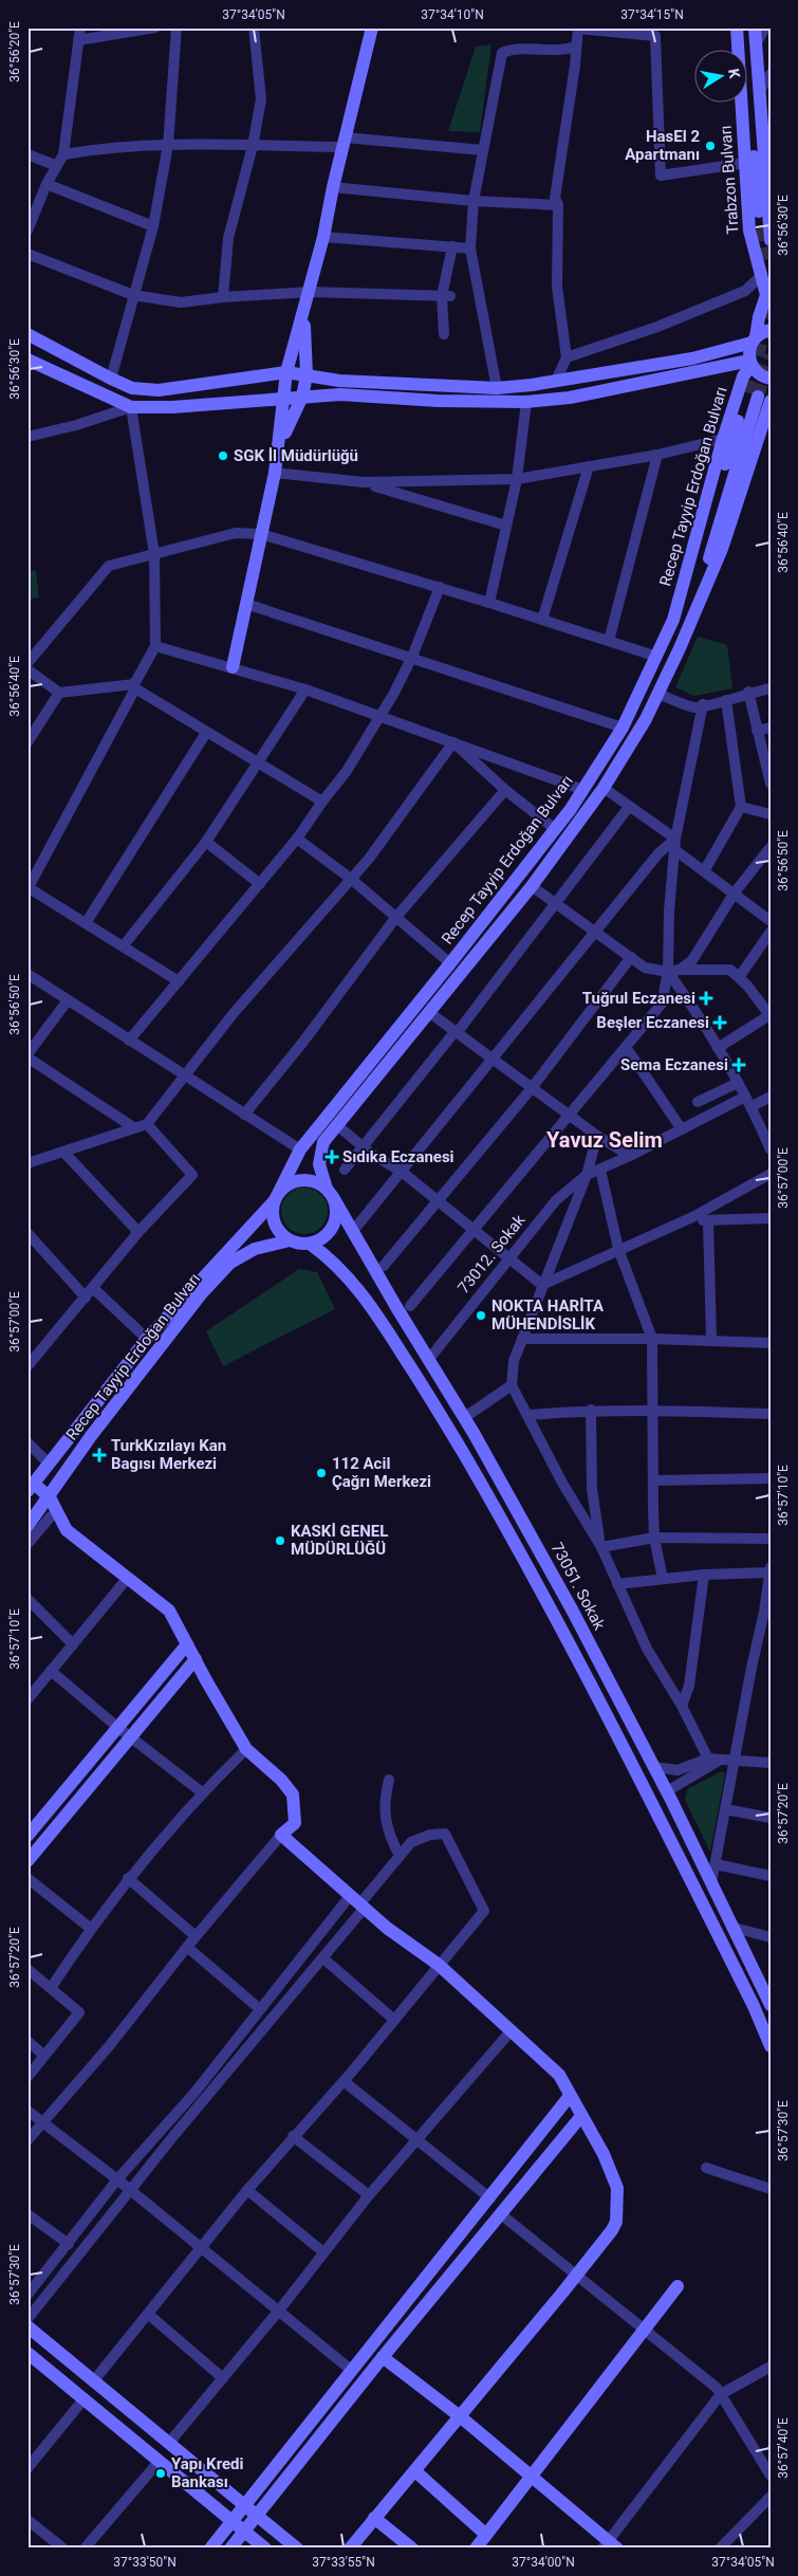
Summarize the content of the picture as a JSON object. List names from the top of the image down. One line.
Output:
{"streets":{"main road":["Trabzon Bulvarı","Recep Tayyip Erdoğan Bulvarı","73051. Sokak"],"street":["73012. Sokak"]},"crossings":[["Trabzon Bulvarı","Recep Tayyip Erdoğan Bulvarı"],["Recep Tayyip Erdoğan Bulvarı","73051. Sokak"],["73012. Sokak","73051. Sokak"]],"districts":["Yavuz Selim"],"places":{"other":["HasEl 2 Apartmanı","SGK İl Müdürlüğü","NOKTA HARİTA MÜHENDİSLİK","112 Acil Çağrı Merkezi","KASKİ GENEL MÜDÜRLÜĞÜ","Yapı Kredi Bankası"],"health":["Tuğrul Eczanesi","Beşler Eczanesi","Sema Eczanesi","Sıdıka Eczanesi","TurkKızılayı Kan Bagısı Merkezi"]},"north":"right","coordinates":["37°34'05\"N","37°34'10\"N","37°34'15\"N","36°56'20\"E","36°56'30\"E","36°56'40\"E","36°56'50\"E","36°57'00\"E","36°57'10\"E","36°57'20\"E","36°57'30\"E","36°57'40\"E","37°33'50\"N","37°33'55\"N","37°34'00\"N"]}
